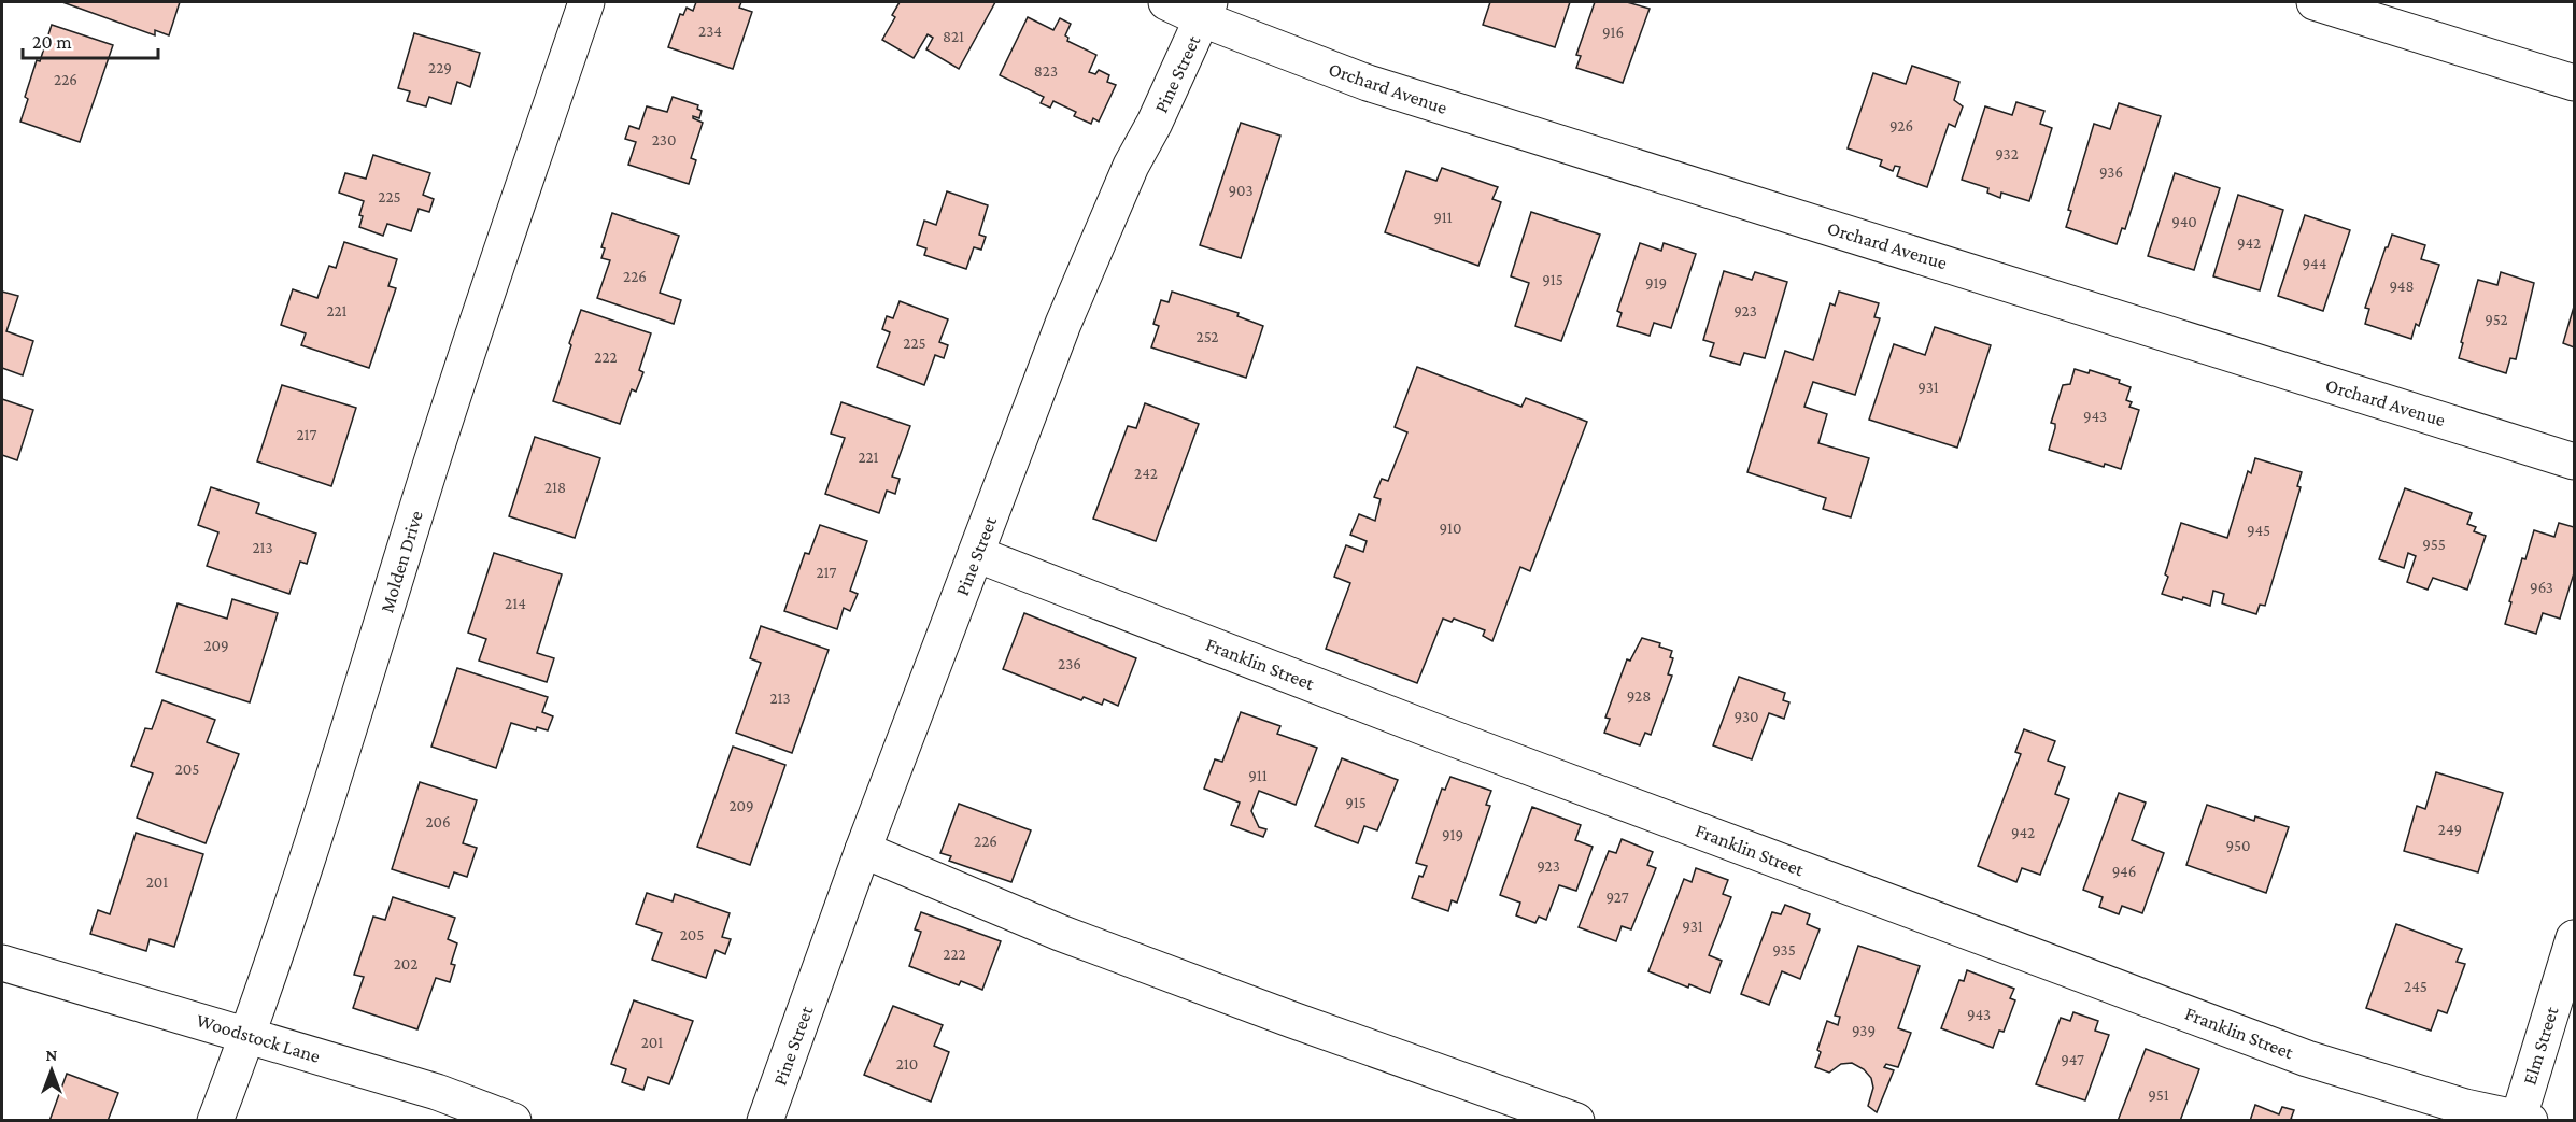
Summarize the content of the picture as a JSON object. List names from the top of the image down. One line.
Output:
{"streets":{"street":["Pine Street","Orchard Avenue","Molden Drive","Franklin Street","Woodstock Lane","Elm Street"]},"crossings":[["Pine Street","Orchard Avenue"],["Pine Street","Franklin Street"],["Molden Drive","Woodstock Lane"],["Franklin Street","Elm Street"]],"house_numbers":["234","916","821","229","823","226","926","230","932","936","903","225","911","940","942","944","226","915","919","948","221","923","952","252","225","222","931","943","217","221","242","218","910","945","955","213","217","963","214","209","236","928","213","930","205","911","915","209","206","249","942","919","226","950","923","946","201","927","931","205","935","222","202","245","943","939","201","947","210","951"],"scale_bar":"20 m","north":"top"}
